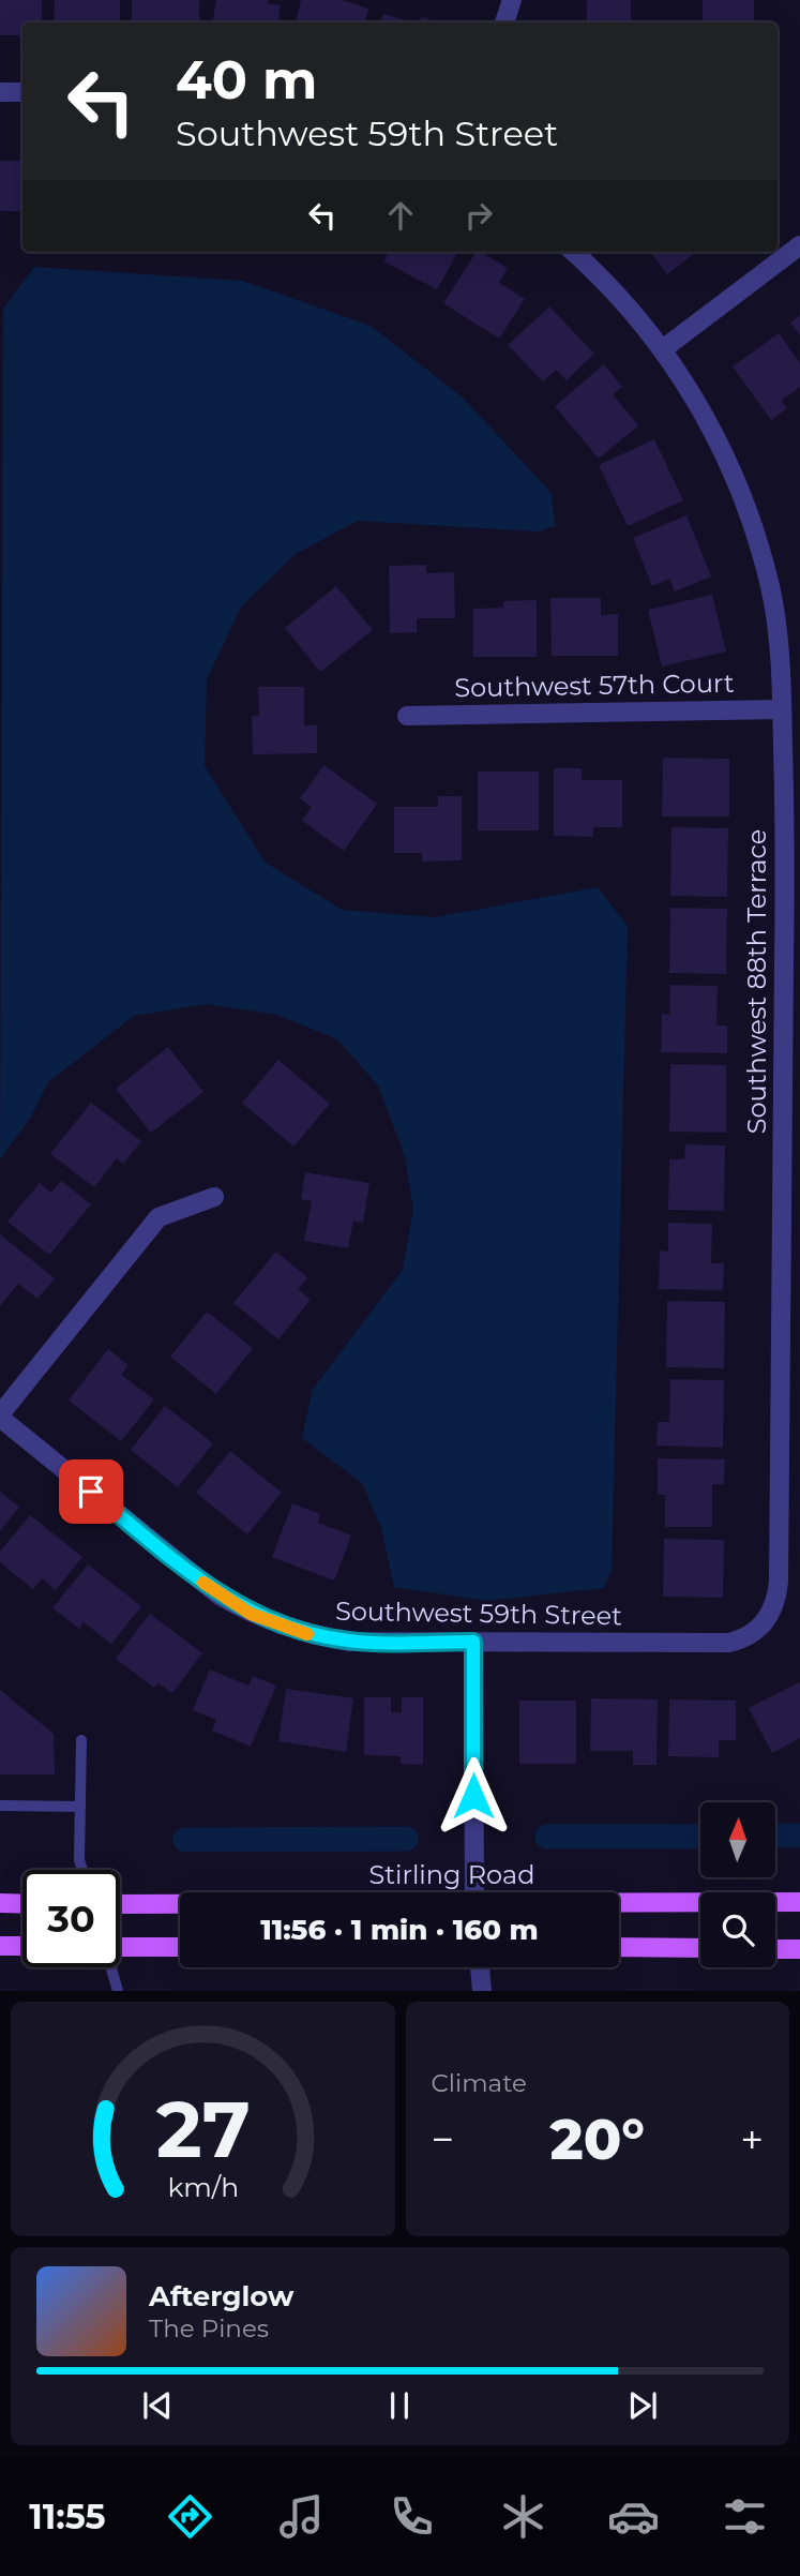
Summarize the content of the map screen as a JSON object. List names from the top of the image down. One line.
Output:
{"streets":{"main road":["Stirling Road"],"street":["Southwest 57th Court","Southwest 88th Terrace","Southwest 59th Street"]},"crossings":[["Southwest 57th Court","Southwest 88th Terrace"],["Southwest 88th Terrace","Southwest 59th Street"]],"north":"top","page":{"turn":["40 m","Southwest 59th Street"],"limit":"30","trip":"11:56 · 1 min · 160 m","tile":"Climate","heat":["−","20°","+"],"song":["Afterglow","The Pines"],"tabs":"11:55","gauge":["27","km/h"]}}
